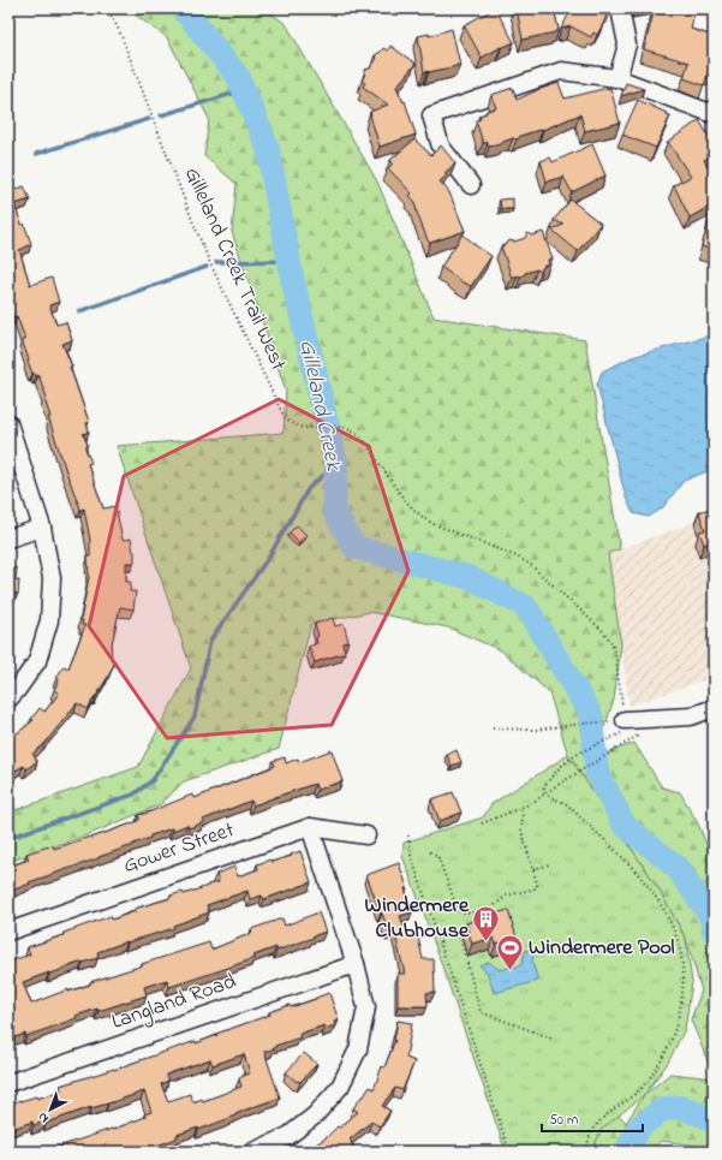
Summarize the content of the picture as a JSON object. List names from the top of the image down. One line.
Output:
{"streets":{"street":["Gower Street","Langland Road"],"path":["Gilleland Creek Trail West"]},"water":["Gilleland Creek"],"places":{"building":["Windermere Clubhouse"],"sports":["Windermere Pool"]},"scale_bar":"50 m","north":"bottom left"}
